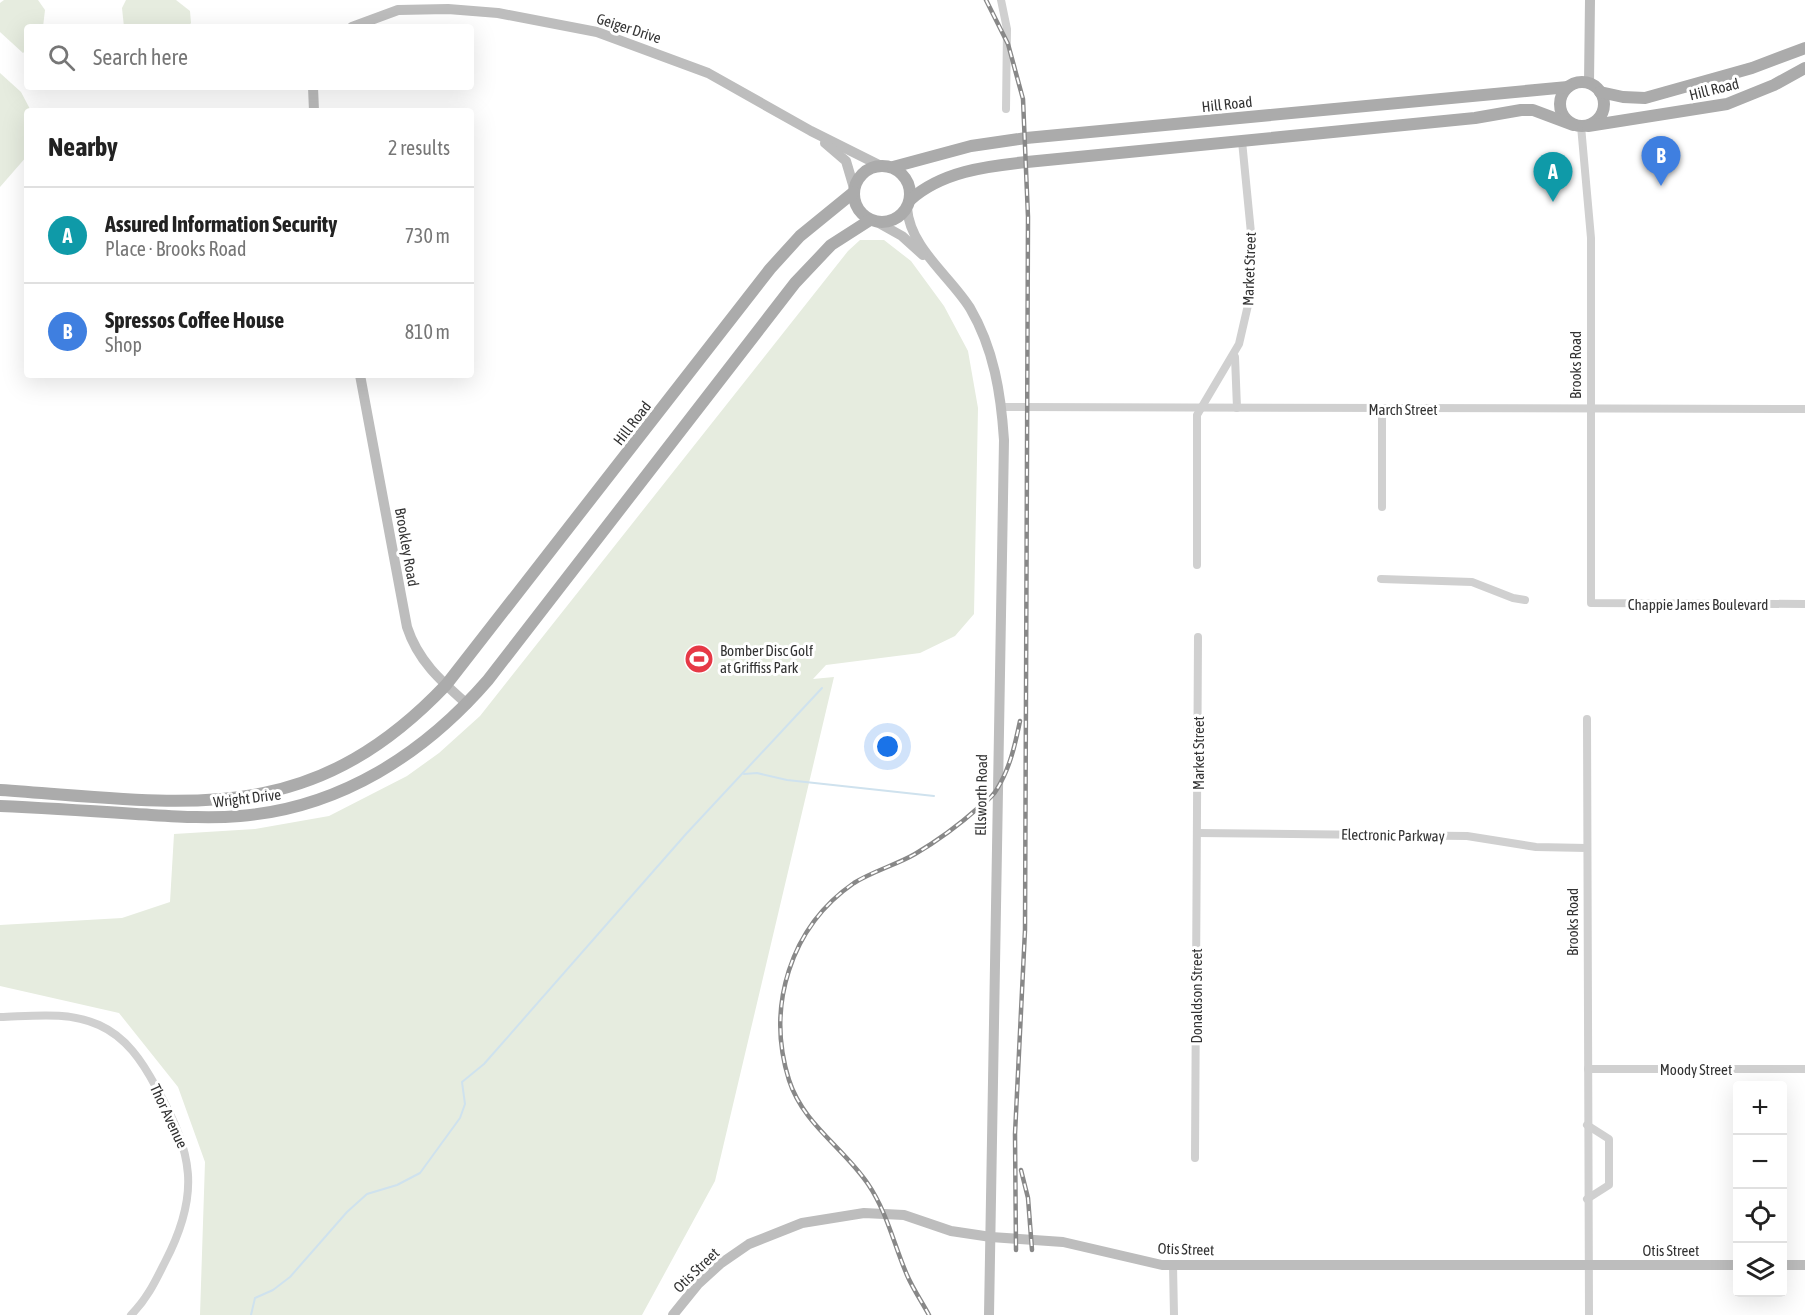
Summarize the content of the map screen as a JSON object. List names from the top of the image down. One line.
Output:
{"streets":{"main road":["Hill Road","Wright Drive"],"street":["Geiger Drive","Market Street","Brooks Road","March Street","Brookley Road","Chappie James Boulevard","Ellsworth Road","Electronic Parkway","Donaldson Street","Moody Street","Thor Avenue","Otis Street"]},"crossings":[["Geiger Drive","Hill Road"],["Geiger Drive","Ellsworth Road"],["Hill Road","Market Street"],["Hill Road","Brooks Road"],["Hill Road","Brookley Road"],["Hill Road","Ellsworth Road"],["Hill Road","Wright Drive"],["Market Street","March Street"],["Market Street","Electronic Parkway"],["Market Street","Donaldson Street"],["Brooks Road","March Street"],["Brooks Road","Chappie James Boulevard"],["Brooks Road","Electronic Parkway"],["Brooks Road","Moody Street"],["Brooks Road","Otis Street"],["March Street","Ellsworth Road"],["Brookley Road","Wright Drive"],["Ellsworth Road","Otis Street"],["Electronic Parkway","Donaldson Street"]],"places":{"sports":["Bomber Disc Golf at Griffiss Park"]},"page":{"search":"Search here","heading":["Nearby","2 results"],"pins":["B","A"],"list":[{"mark":"A","name":"Assured Information Security","note":"Place · Brooks Road","value":"730 m"},{"mark":"B","name":"Spressos Coffee House","note":"Shop","value":"810 m"}],"map_buttons":["+","−"]}}
